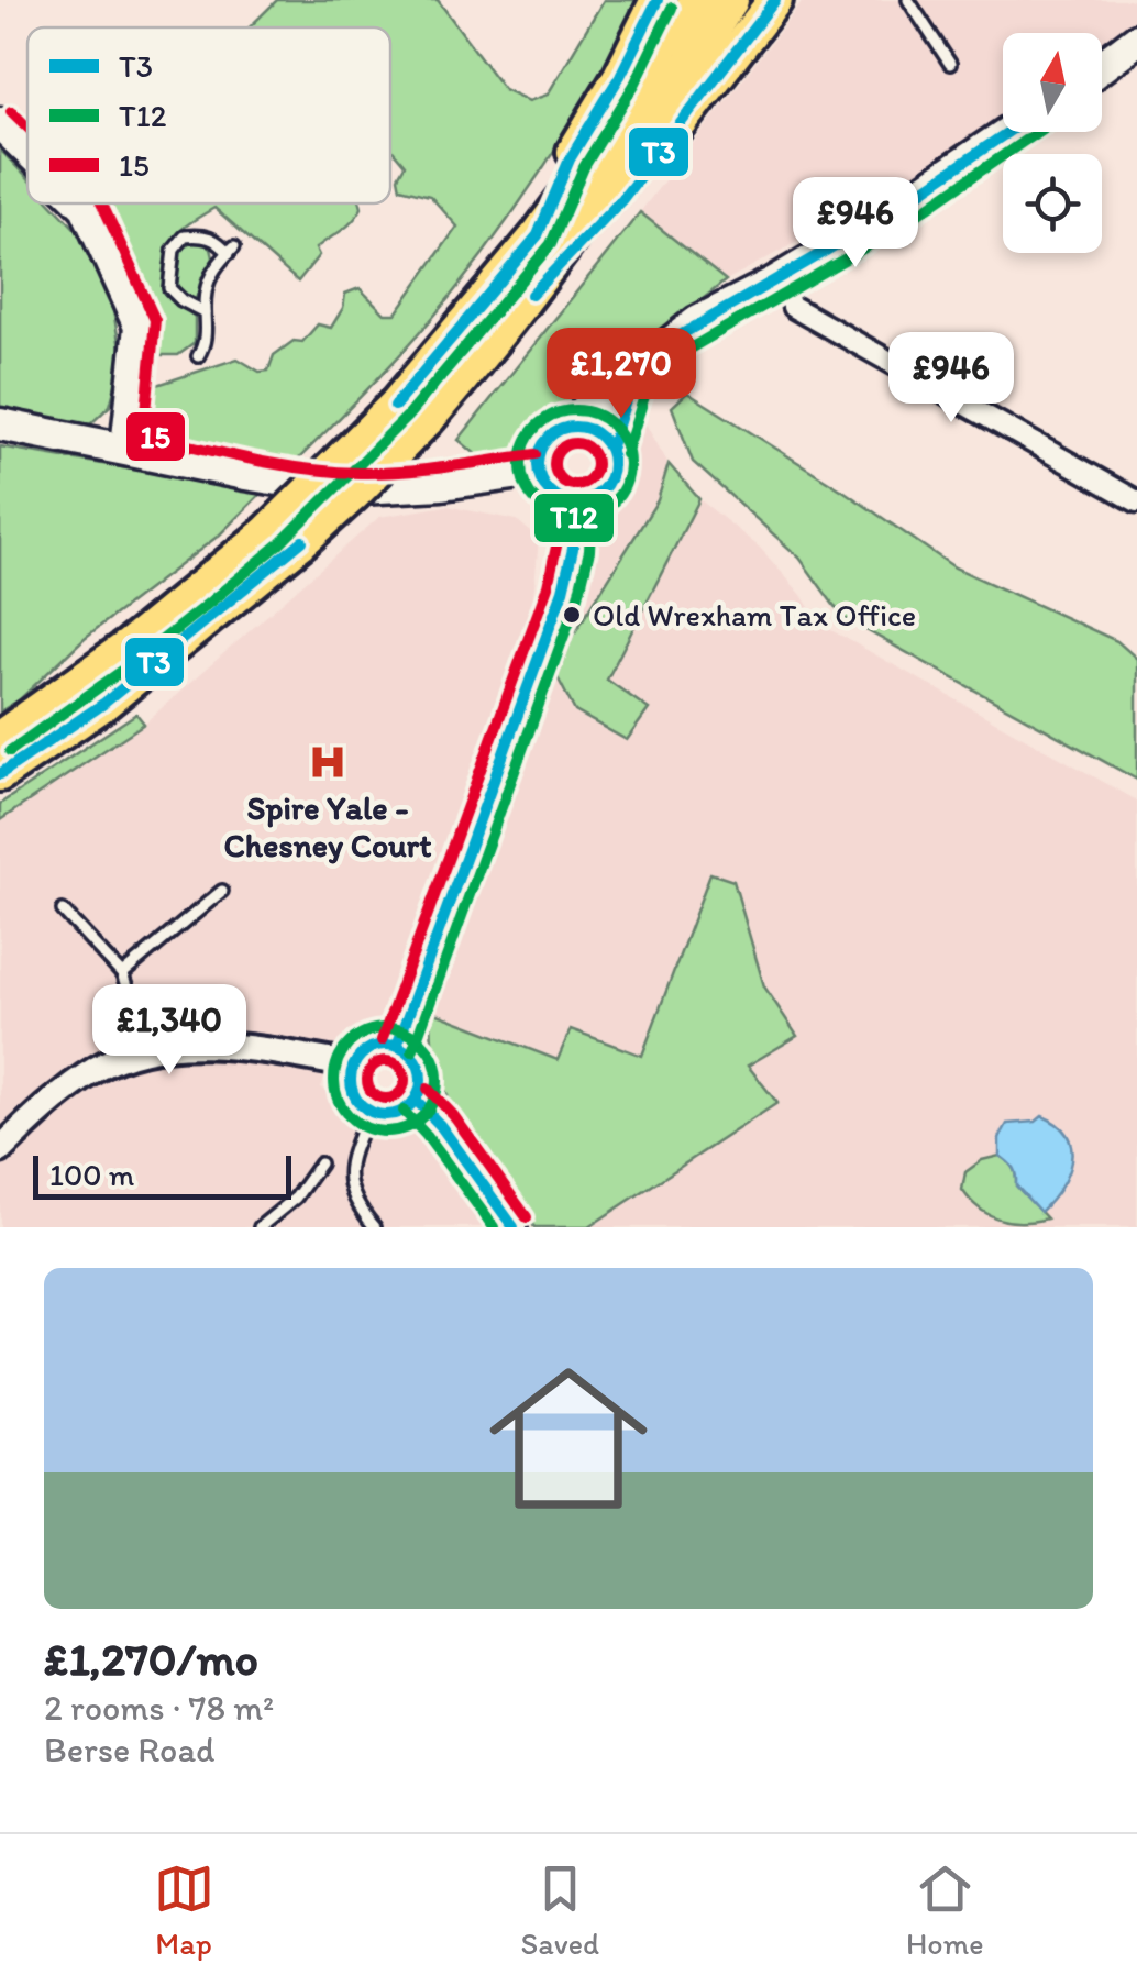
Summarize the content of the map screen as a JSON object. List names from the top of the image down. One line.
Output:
{"places":{"other":["Old Wrexham Tax Office"],"hospital":["Spire Yale - Chesney Court"]},"lines":["transit line T3","transit line T12","transit line 15"],"legend":["T3","T12","15"],"scale_bar":"100 m","north":"top","page":{"price":["£946","£1,270","£946","£1,340"],"scale":"100 m","list":[{"name":"£1,270/mo","note":"2 rooms · 78 m² · Berse Road"}],"tabs":["Map","Saved","Home"]}}
